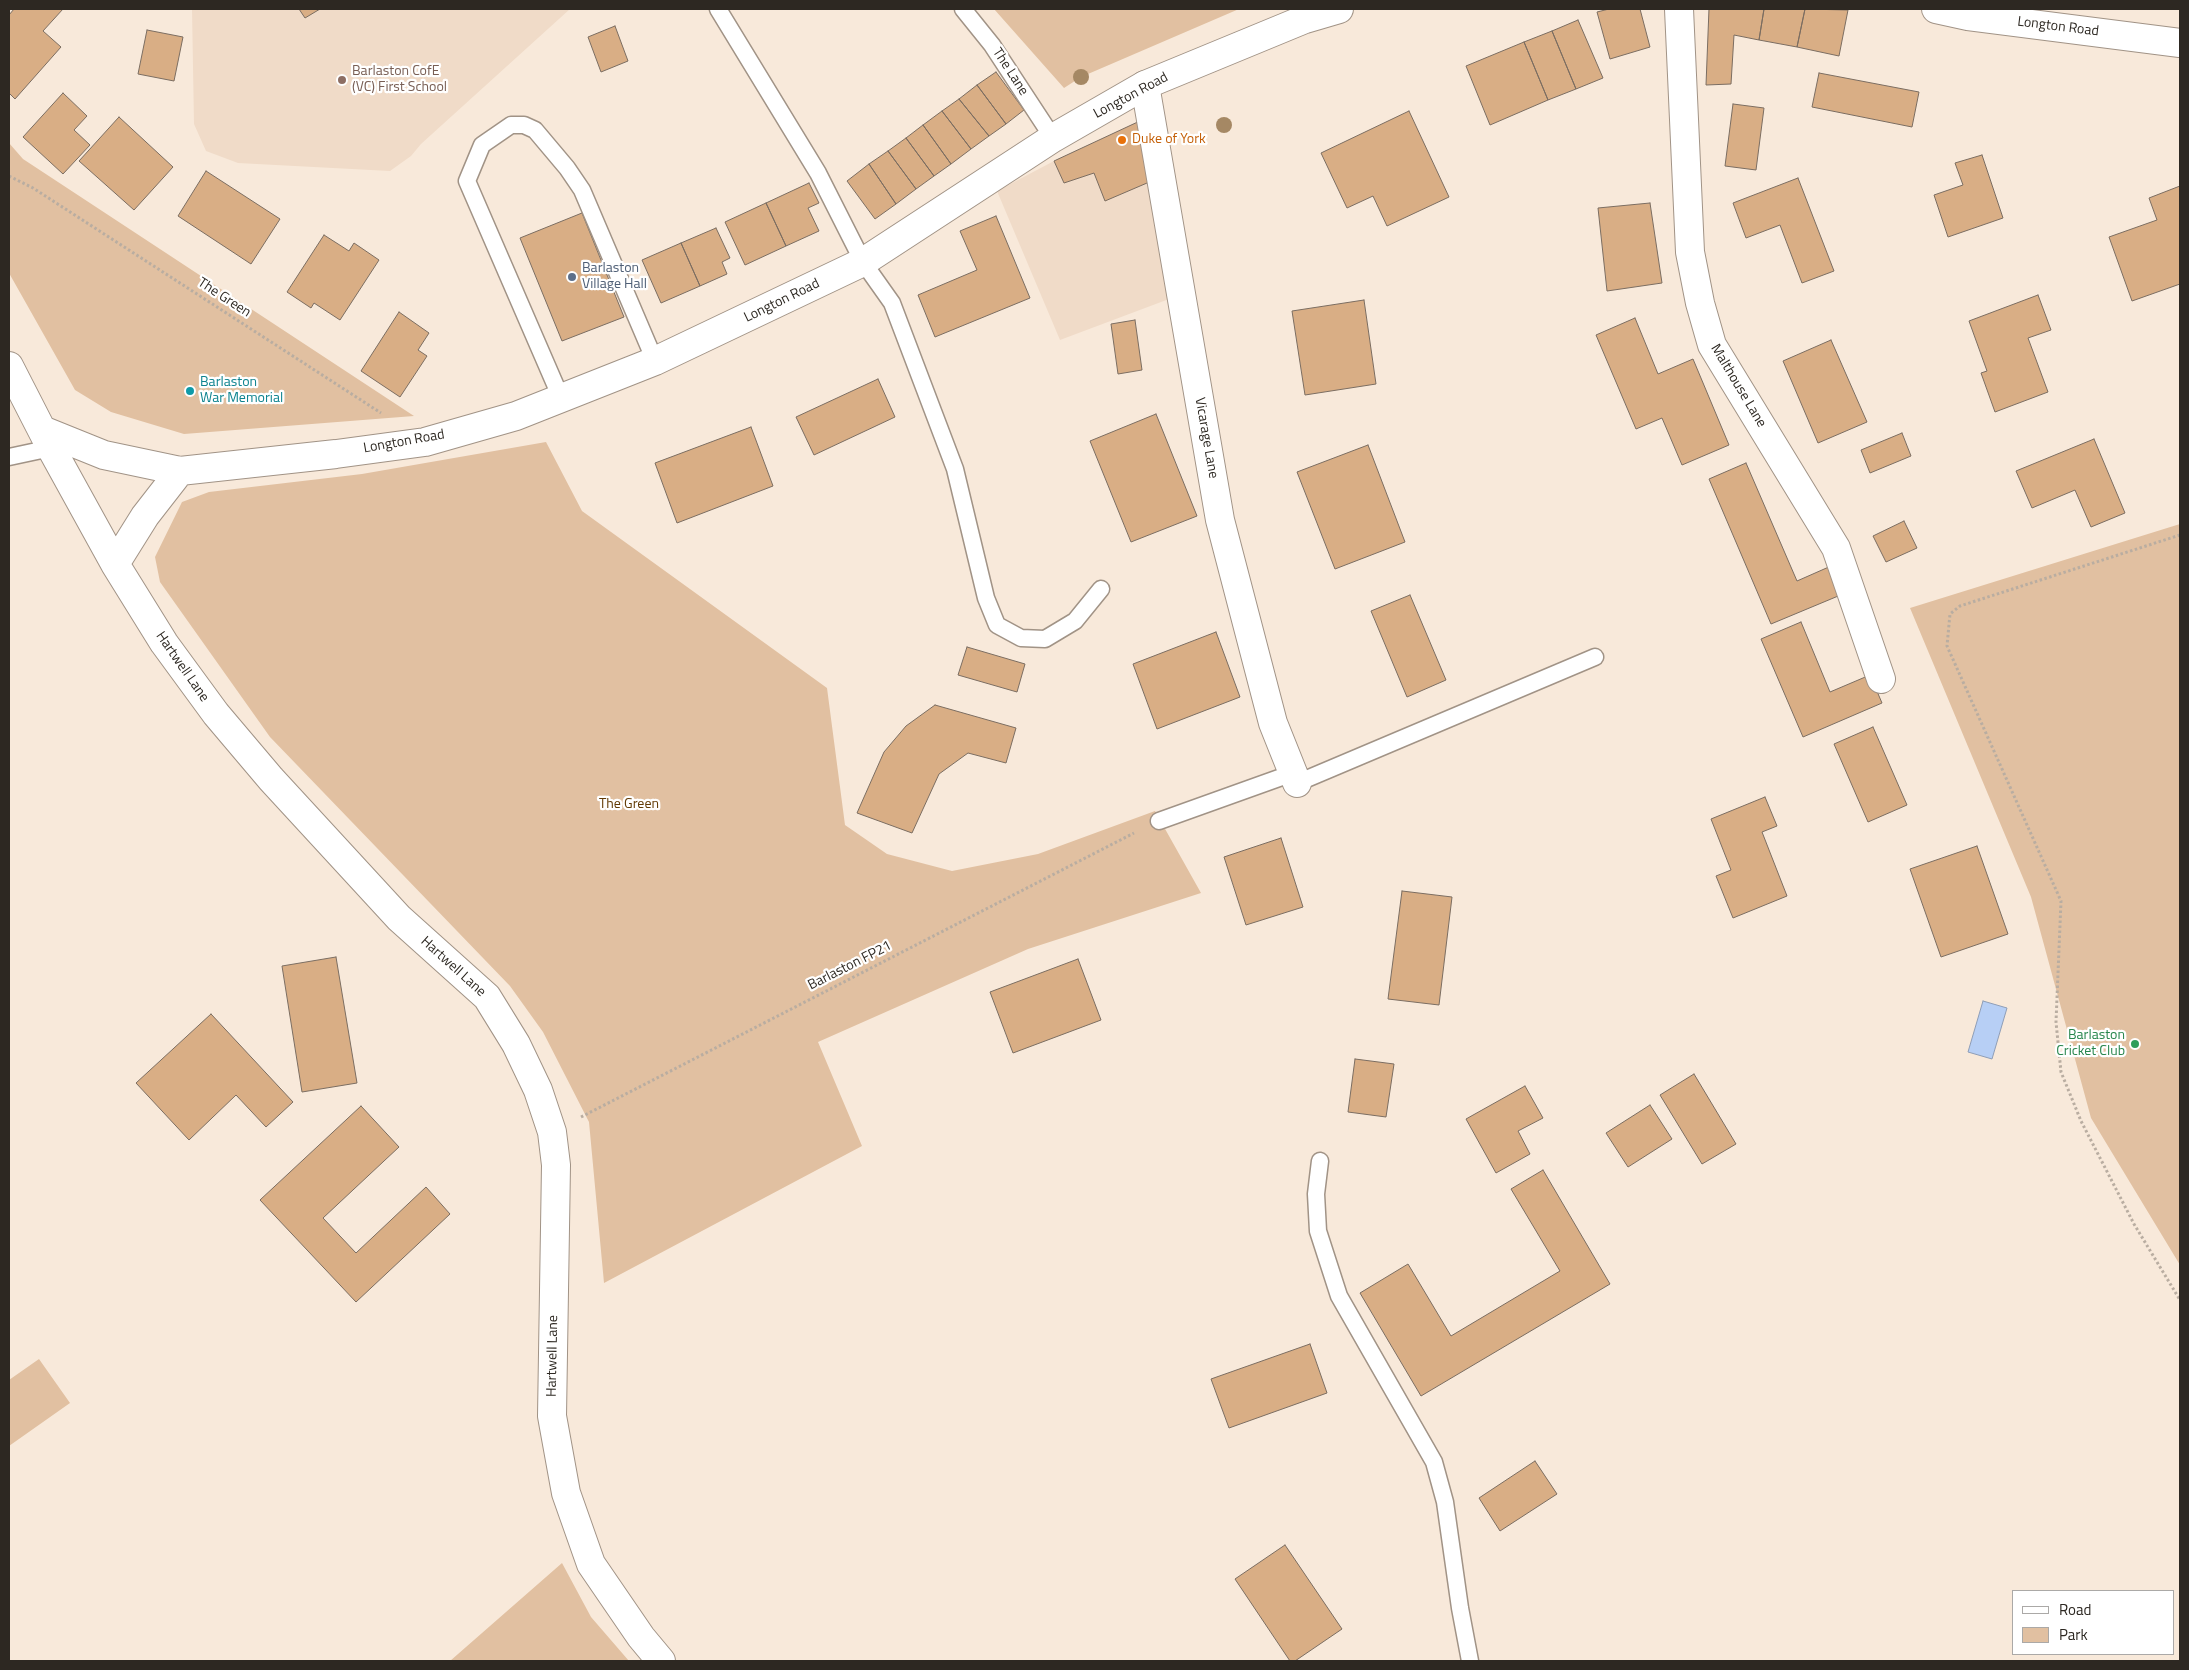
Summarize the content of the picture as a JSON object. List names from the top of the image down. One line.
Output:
{"streets":{"street":["Longton Road","Malthouse Lane","Vicarage Lane","Hartwell Lane"],"lane":["The Lane"],"path":["The Green","Barlaston FP21"]},"crossings":[["Longton Road","The Lane"],["Longton Road","The Green"],["Longton Road","Vicarage Lane"],["Longton Road","Hartwell Lane"],["Hartwell Lane","Barlaston FP21"]],"parks":["The Green"],"places":["Barlaston CofE (VC) First School","Duke of York","Barlaston Village Hall","Barlaston War Memorial","Barlaston Cricket Club"],"legend":["Road","Park"]}
